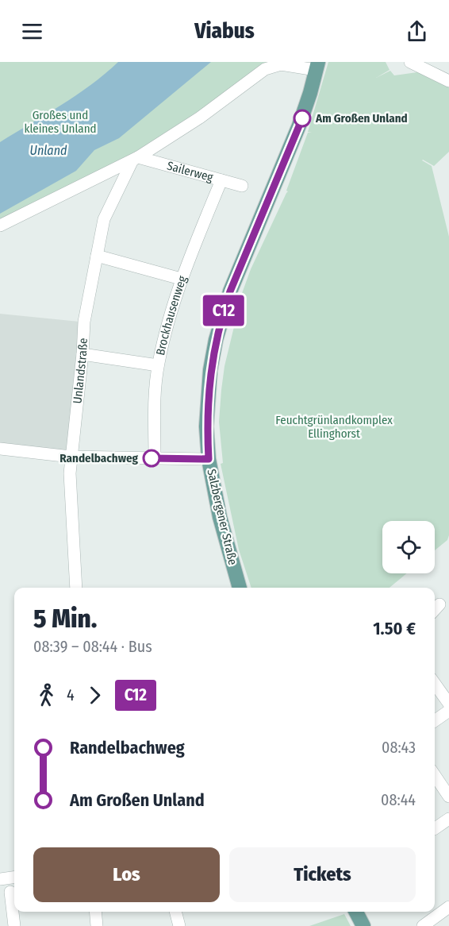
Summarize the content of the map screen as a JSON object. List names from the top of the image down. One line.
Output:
{"streets":{"main road":["Salzbergener Straße"],"street":["Sailerweg","Brockhausenweg","Unlandstraße"]},"crossings":[["Sailerweg","Brockhausenweg"],["Sailerweg","Unlandstraße"]],"water":["Unland"],"parks":["Großes und kleines Unland","Feuchtgrünlandkomplex Ellinghorst"],"places":["Am Großen Unland","Randelbachweg"],"lines":["bus line C12"],"page":{"header":"Viabus","on_map":"C12","heading":["5 Min.","08:39 – 08:44 · Bus","1.50 €"],"legs":["4","C12"],"list":[{"name":"Randelbachweg","value":"08:43"},{"name":"Am Großen Unland","value":"08:44"}],"buttons":["Los","Tickets"]}}
